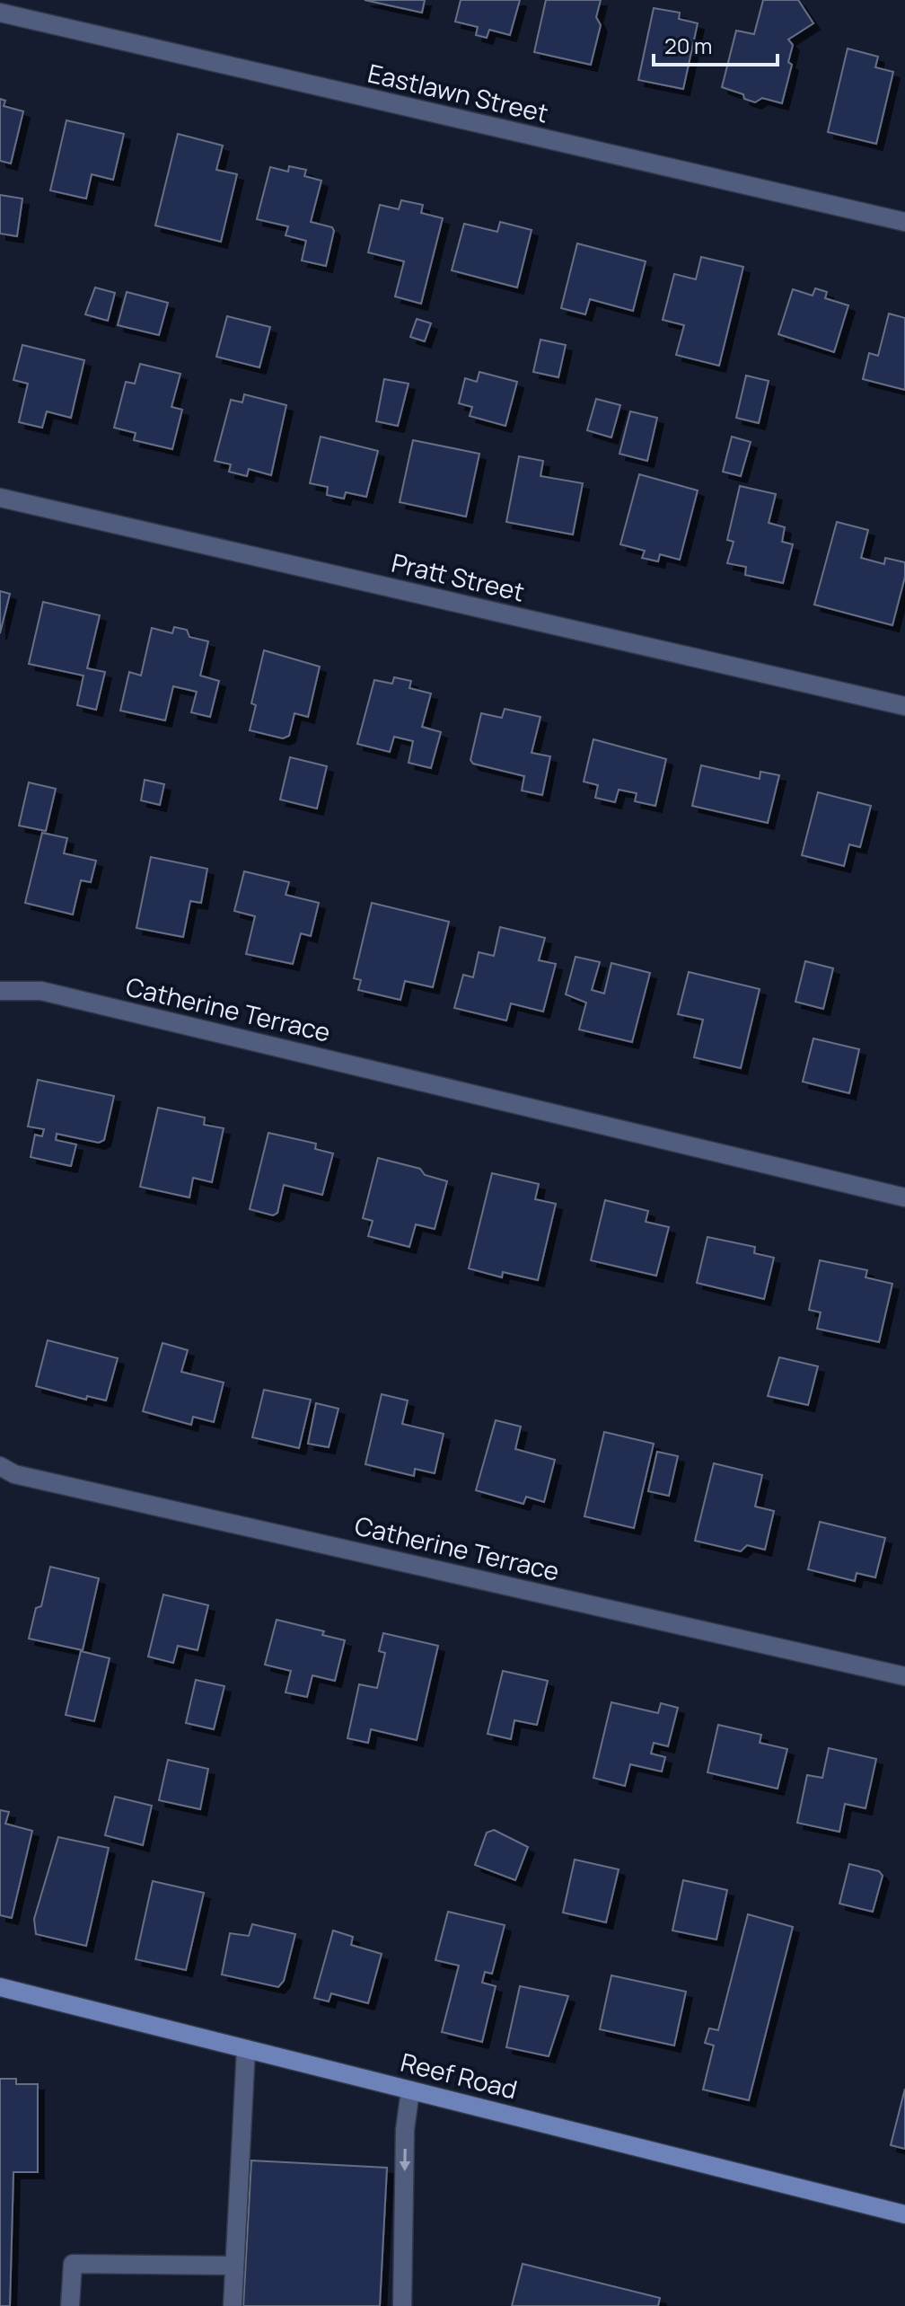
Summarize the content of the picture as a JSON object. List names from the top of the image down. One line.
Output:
{"streets":{"street":["Eastlawn Street","Pratt Street","Catherine Terrace","Reef Road"]},"scale_bar":"20 m"}
